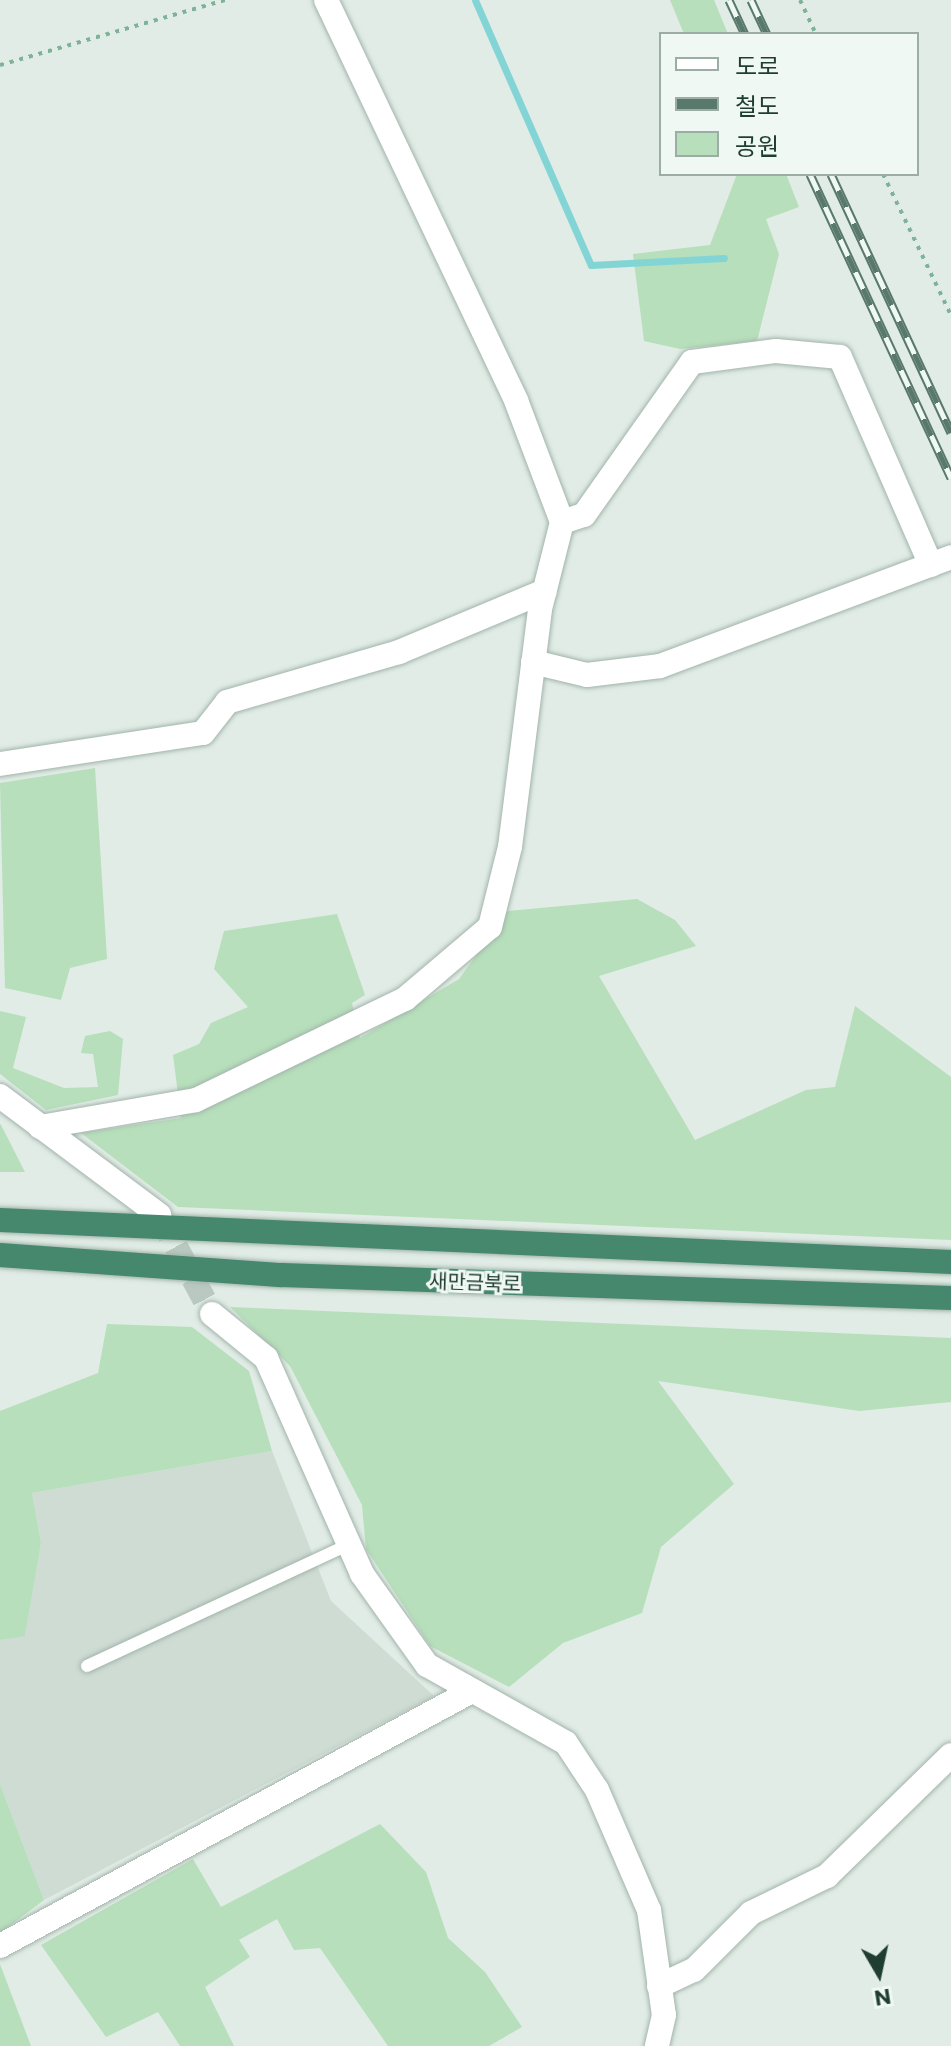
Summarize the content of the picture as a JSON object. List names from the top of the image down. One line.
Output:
{"streets":{"highway":["새만금북로"]},"legend":["도로","철도","공원"],"north":"bottom"}
